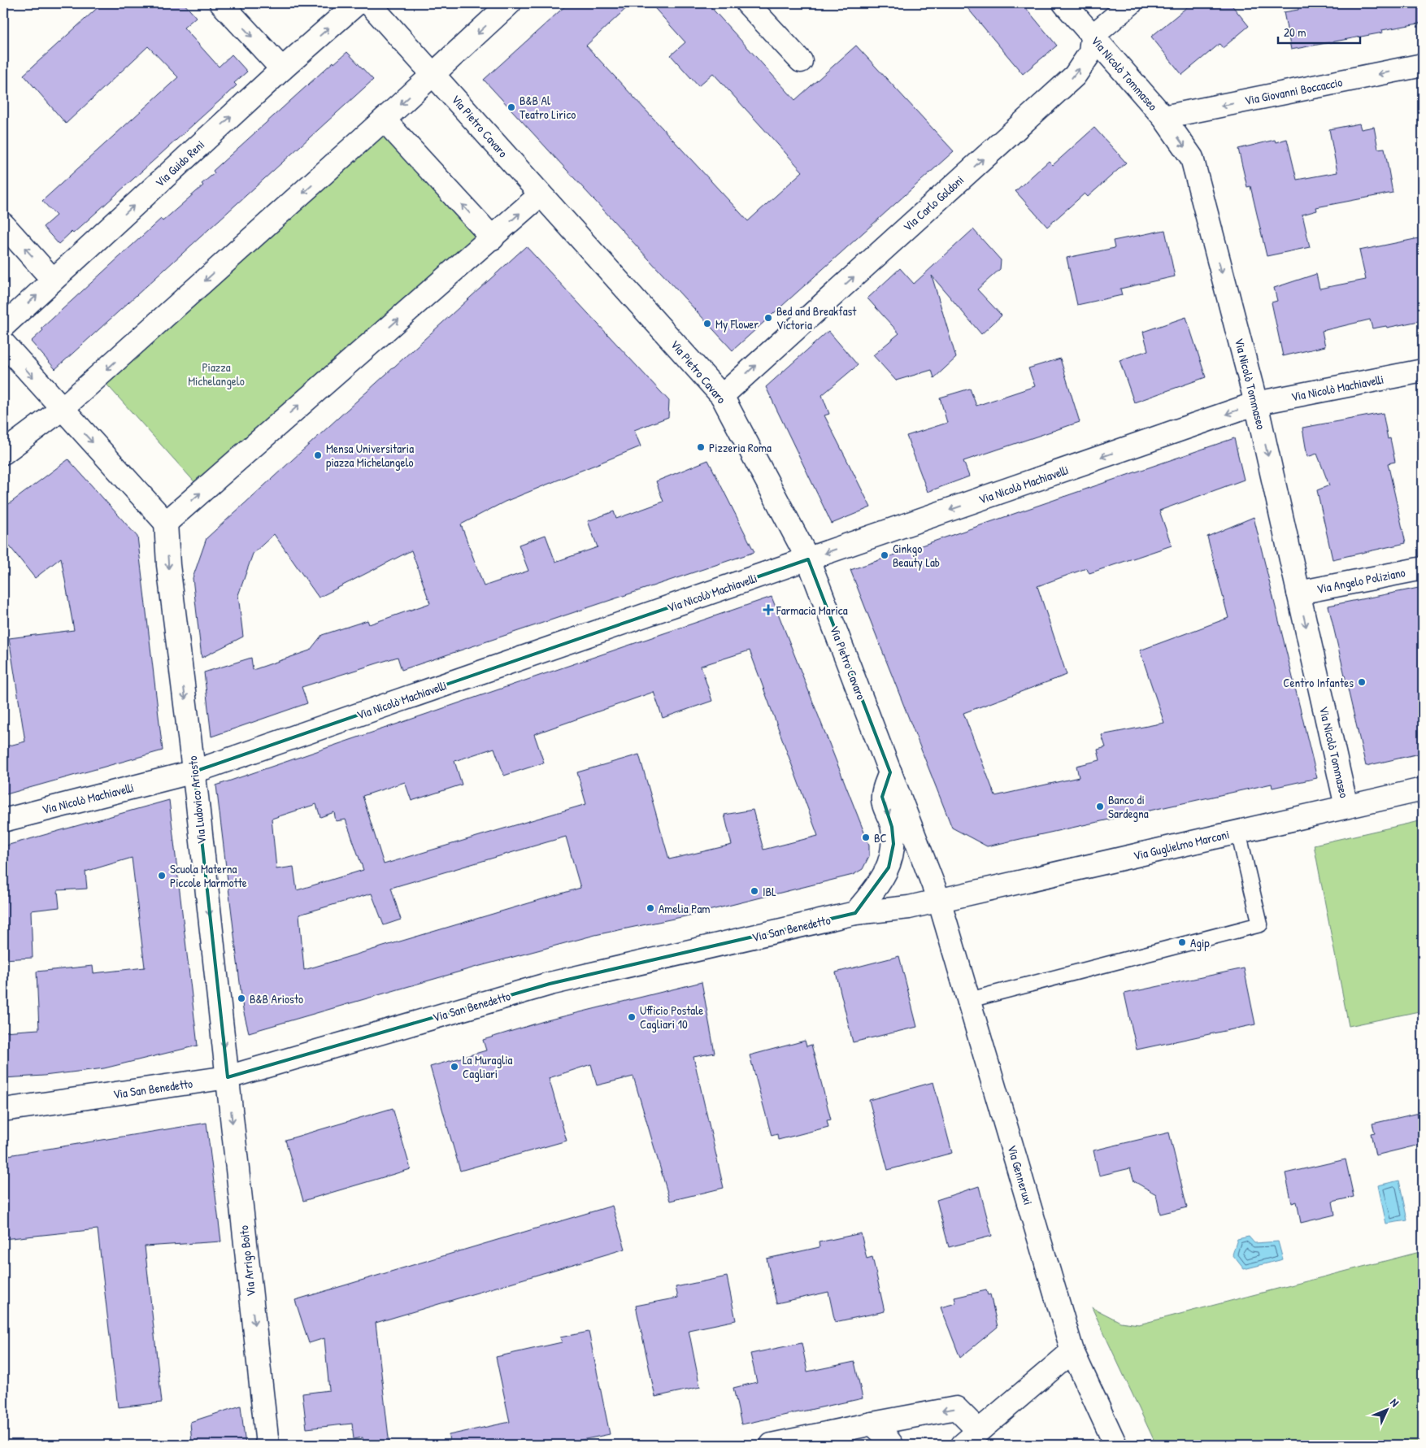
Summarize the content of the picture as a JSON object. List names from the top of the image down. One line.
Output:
{"streets":{"street":["Via Nicolò Tommaseo","Via Giovanni Boccaccio","Via Pietro Cavaro","Via Guido Reni","Via Carlo Goldoni","Via Nicolò Machiavelli","Via Angelo Poliziano","Via Ludovico Ariosto","Via Guglielmo Marconi","Via San Benedetto","Via Genneruxi","Via Arrigo Boito"]},"crossings":[["Via Nicolò Tommaseo","Via Giovanni Boccaccio"],["Via Nicolò Tommaseo","Via Carlo Goldoni"],["Via Nicolò Tommaseo","Via Nicolò Machiavelli"],["Via Nicolò Tommaseo","Via Angelo Poliziano"],["Via Nicolò Tommaseo","Via Guglielmo Marconi"],["Via Pietro Cavaro","Via Carlo Goldoni"],["Via Pietro Cavaro","Via Nicolò Machiavelli"],["Via Pietro Cavaro","Via Guglielmo Marconi"],["Via Pietro Cavaro","Via San Benedetto"],["Via Pietro Cavaro","Via Genneruxi"],["Via Nicolò Machiavelli","Via Ludovico Ariosto"],["Via Ludovico Ariosto","Via San Benedetto"],["Via Ludovico Ariosto","Via Arrigo Boito"],["Via Guglielmo Marconi","Via San Benedetto"],["Via Guglielmo Marconi","Via Genneruxi"],["Via San Benedetto","Via Genneruxi"],["Via San Benedetto","Via Arrigo Boito"]],"one_way":["Via Nicolò Tommaseo","Via Giovanni Boccaccio","Via Carlo Goldoni","Via Ludovico Ariosto","Via Arrigo Boito"],"parks":["Piazza Michelangelo"],"places":{"other":["B&B Al Teatro Lirico","Bed and Breakfast Victoria","My Flower","Pizzeria Roma","Mensa Universitaria piazza Michelangelo","Ginkgo Beauty Lab","Centro Infantes","Banco di Sardegna","BC","Scuola Materna Piccole Marmotte","IBL","Amelia Pam","Agip","B&B Ariosto","Ufficio Postale Cagliari 10","La Muraglia Cagliari"],"health":["Farmacia Marica"]},"scale_bar":"20 m","north":"top right"}
